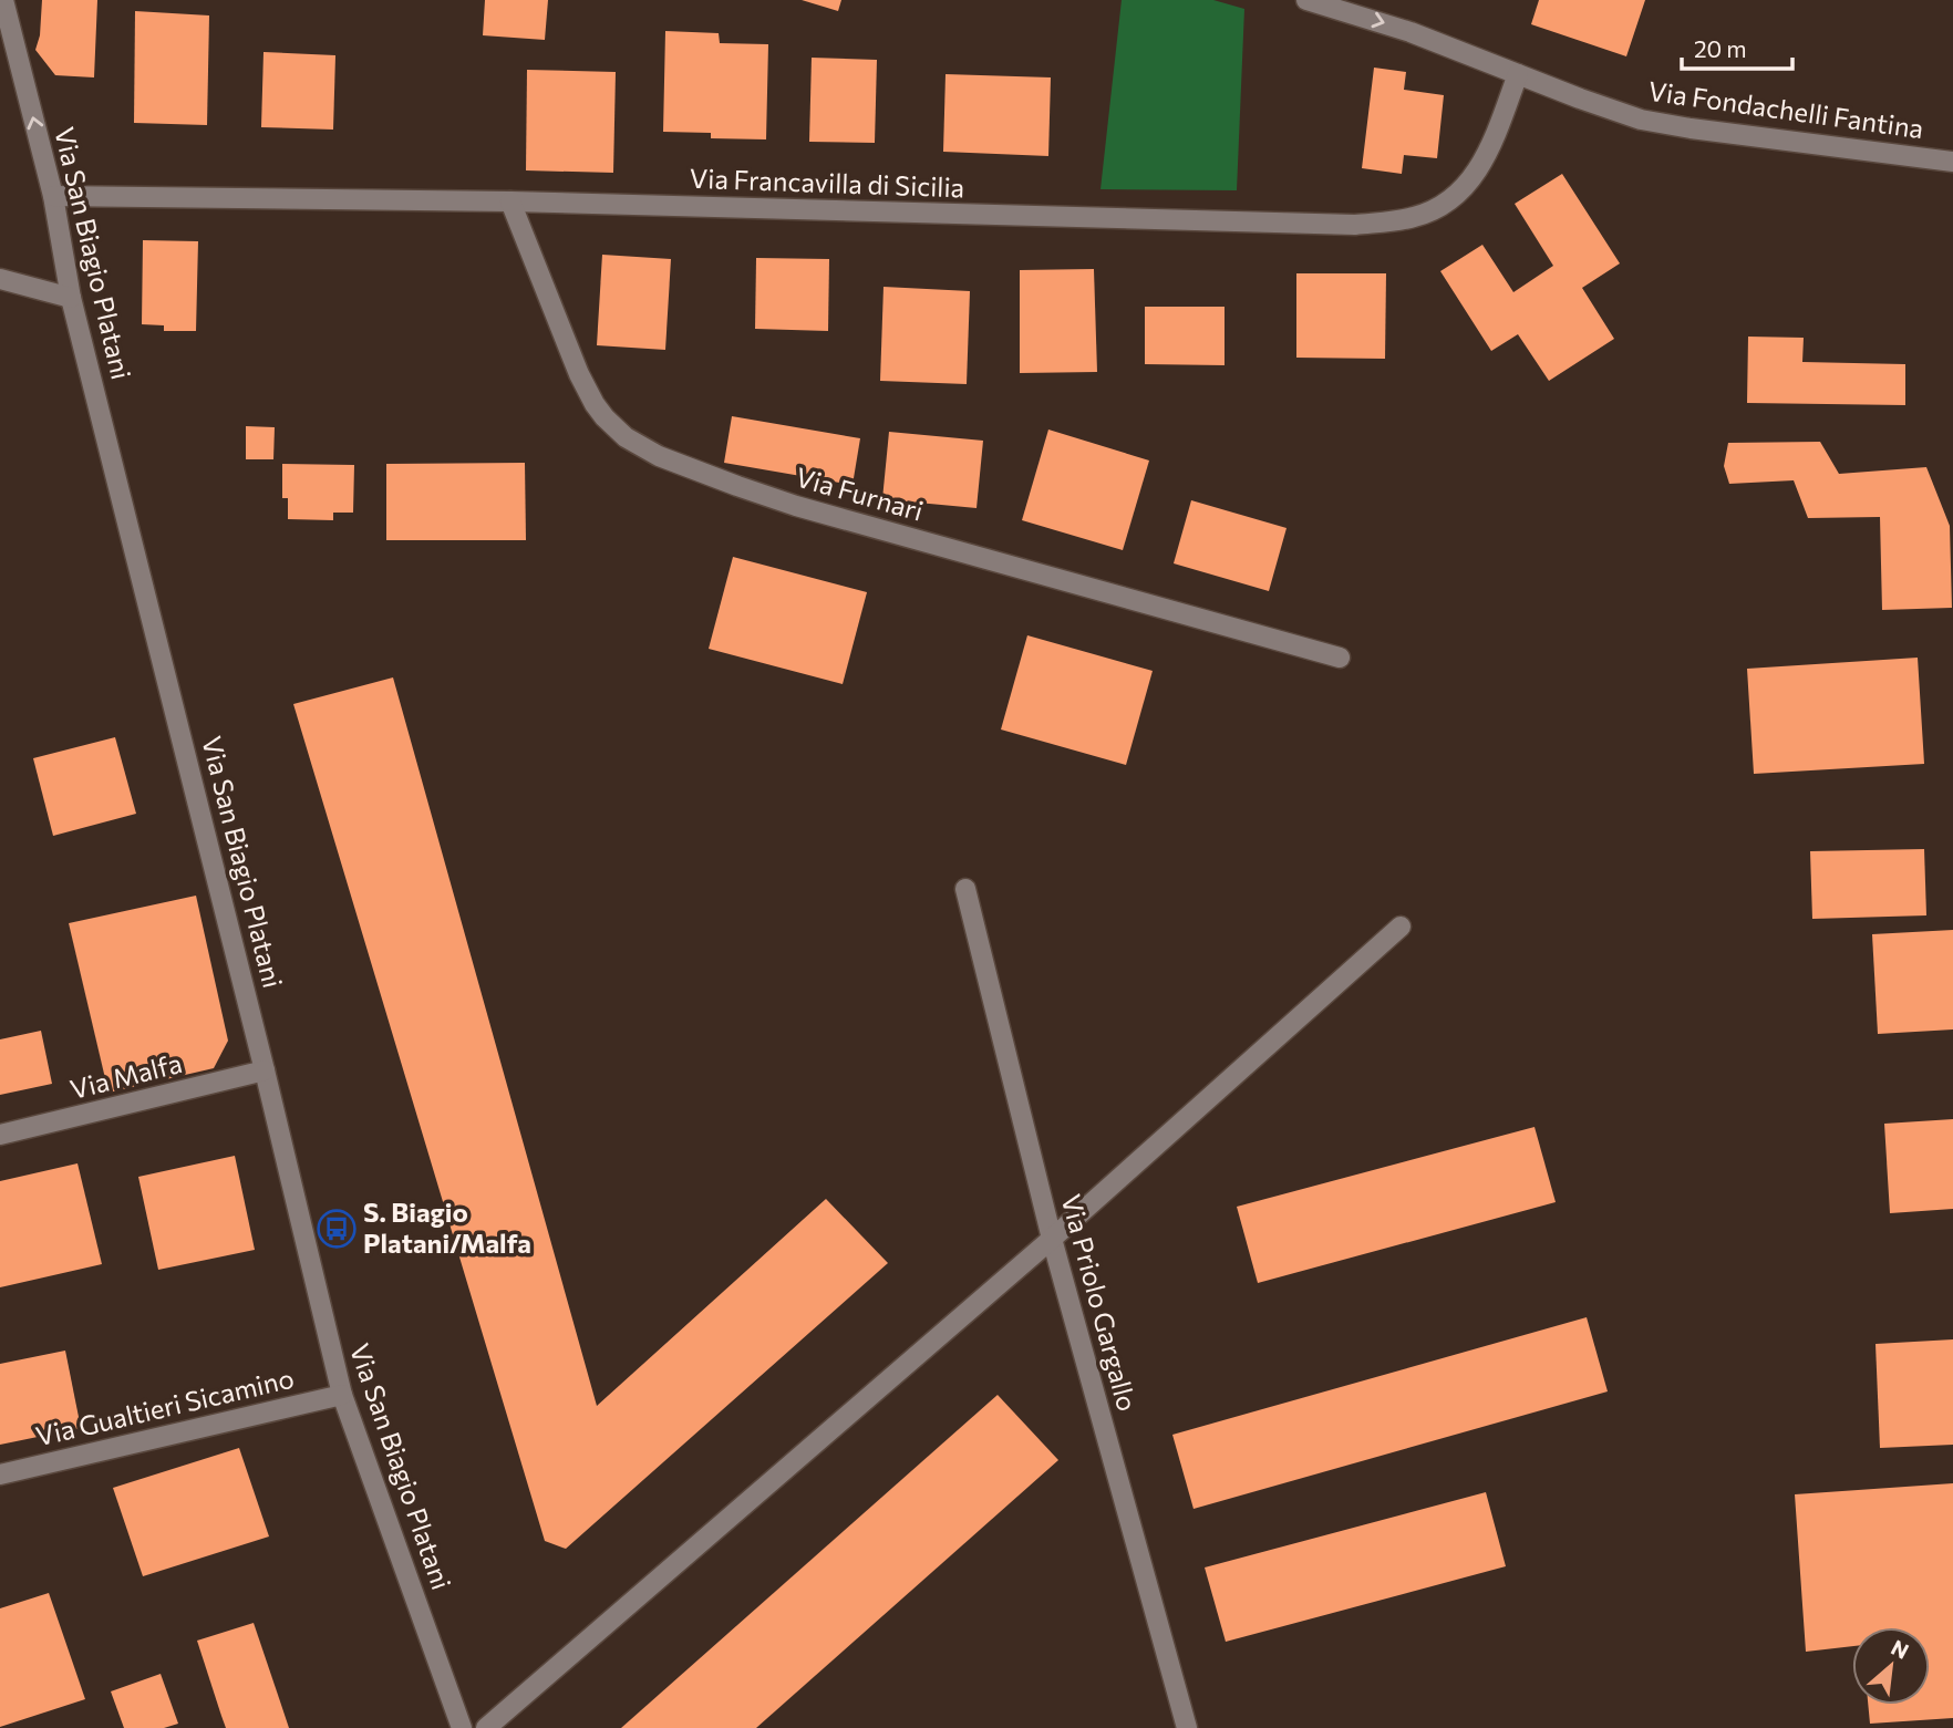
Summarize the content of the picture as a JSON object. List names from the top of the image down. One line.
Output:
{"streets":{"street":["Via Fondachelli Fantina","Via Francavilla di Sicilia","Via San Biagio Platani","Via Furnari","Via Malfa","Via Priolo Gargallo","Via Gualtieri Sicamino"]},"crossings":[["Via Fondachelli Fantina","Via Francavilla di Sicilia"],["Via Francavilla di Sicilia","Via San Biagio Platani"],["Via Francavilla di Sicilia","Via Furnari"],["Via San Biagio Platani","Via Malfa"],["Via San Biagio Platani","Via Gualtieri Sicamino"]],"places":{"bus stop":["S. Biagio Platani/Malfa"]},"scale_bar":"20 m","north":"top right"}
